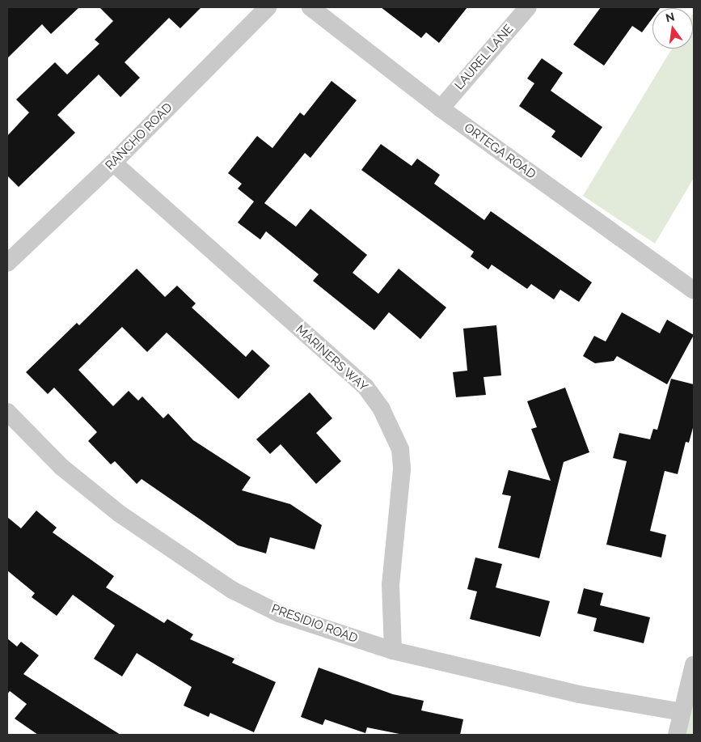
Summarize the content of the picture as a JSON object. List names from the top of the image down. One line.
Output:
{"streets":{"street":["LAUREL LANE","RANCHO ROAD","ORTEGA ROAD","MARINERS WAY","PRESIDIO ROAD"]},"crossings":[["LAUREL LANE","ORTEGA ROAD"],["RANCHO ROAD","MARINERS WAY"],["MARINERS WAY","PRESIDIO ROAD"]],"north":"top"}
